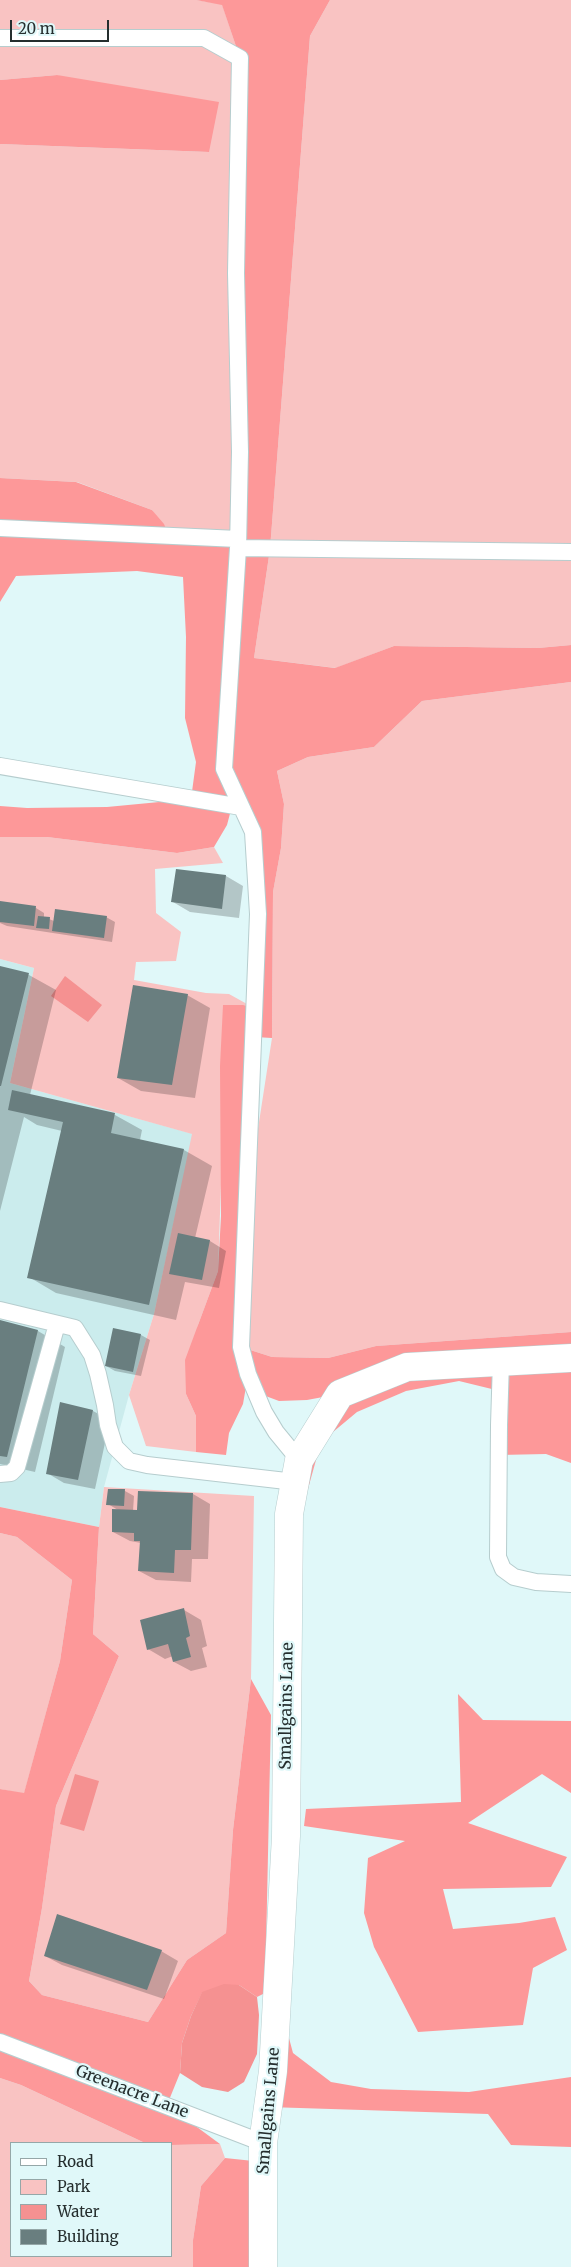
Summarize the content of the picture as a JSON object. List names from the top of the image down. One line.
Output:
{"streets":{"street":["Smallgains Lane"],"lane":["Greenacre Lane"]},"crossings":[["Smallgains Lane","Greenacre Lane"]],"legend":["Road","Park","Water","Building"],"scale_bar":"20 m"}
